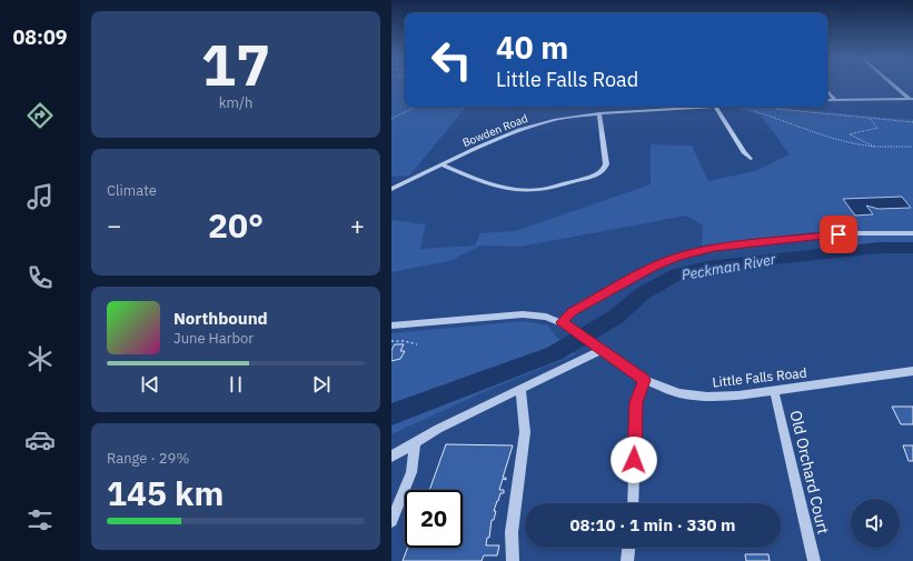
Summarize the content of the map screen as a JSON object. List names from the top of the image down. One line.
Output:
{"streets":{"street":["Bowden Road","Little Falls Road","Old Orchard Court"]},"crossings":[["Little Falls Road","Old Orchard Court"]],"water":["Peckman River"],"page":{"tabs":"08:09","tile":[["17","km/h"],"Climate",["Range · 29%","145 km"]],"turn":["40 m","Little Falls Road"],"heat":["−","20°","+"],"song":["Northbound","June Harbor"],"limit":"20","trip":"08:10 · 1 min · 330 m"}}
